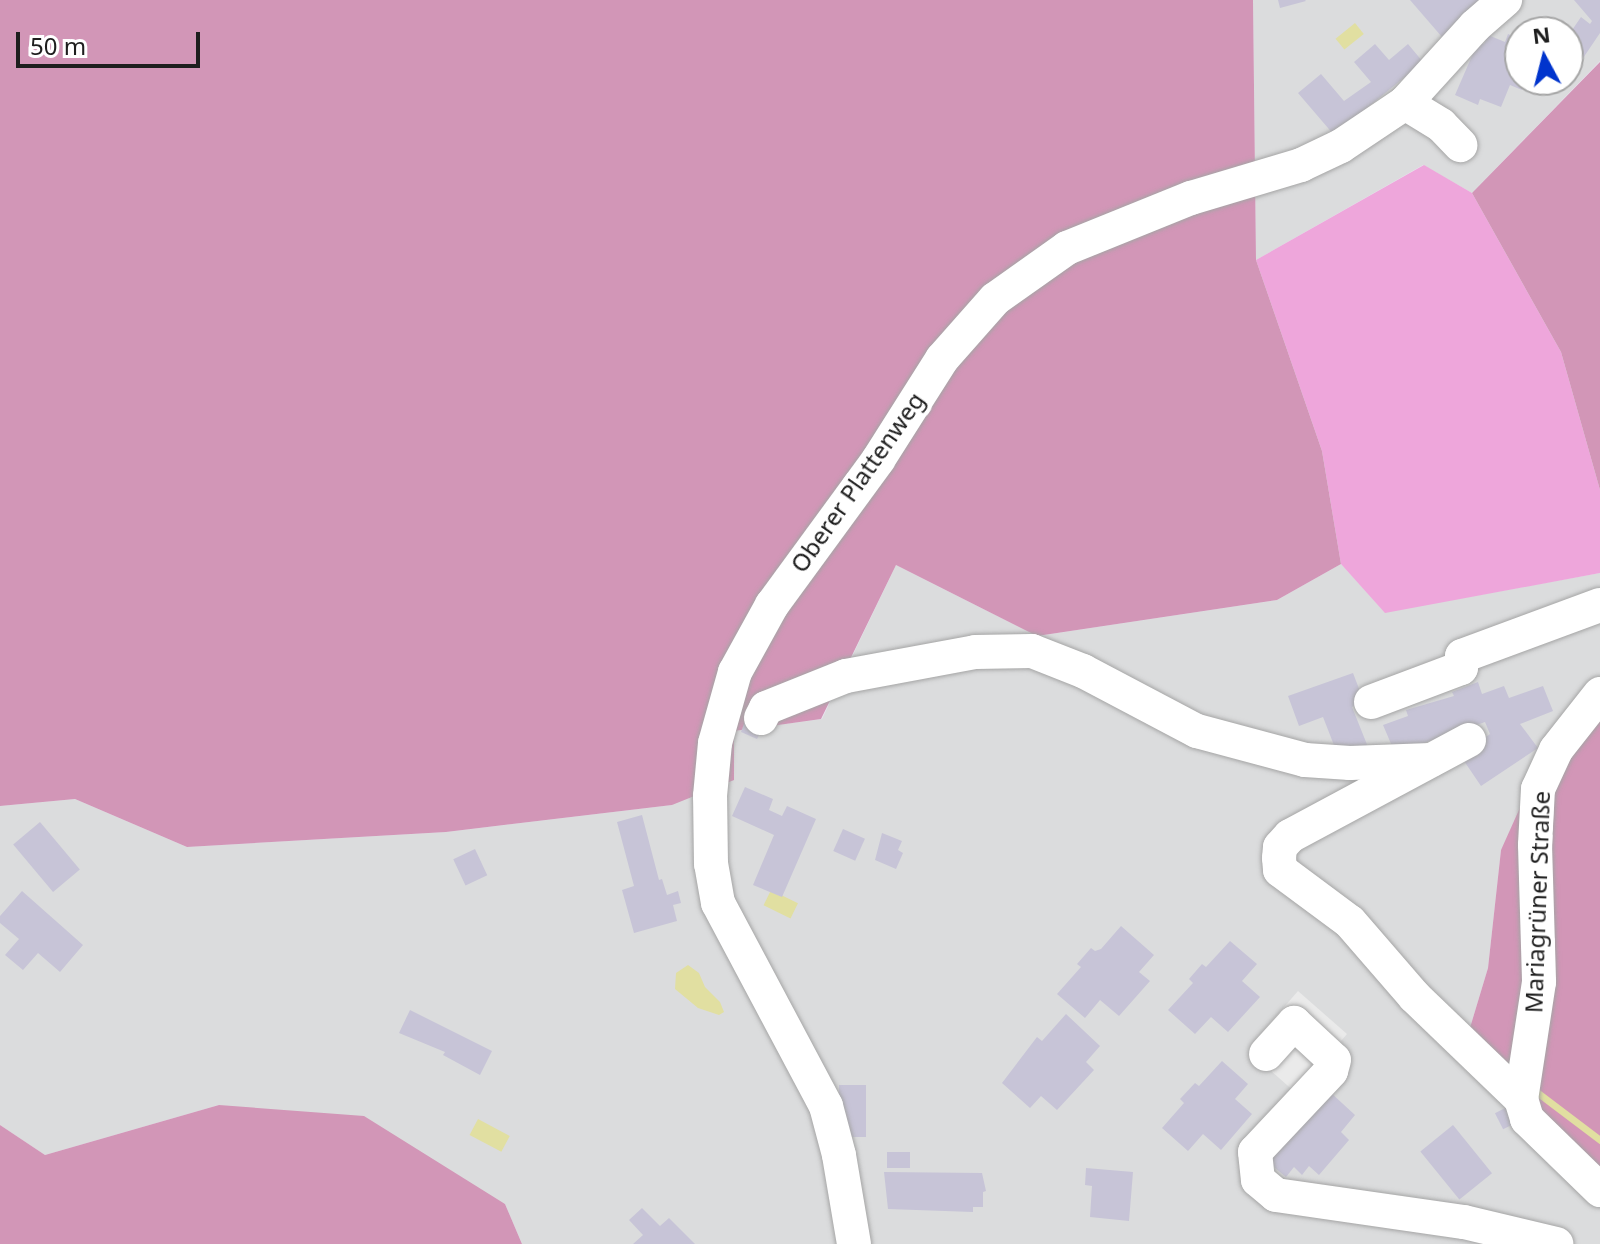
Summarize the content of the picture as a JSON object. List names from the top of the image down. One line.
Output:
{"streets":{"street":["Oberer Plattenweg","Mariagrüner Straße"]},"scale_bar":"50 m","north":"top"}
